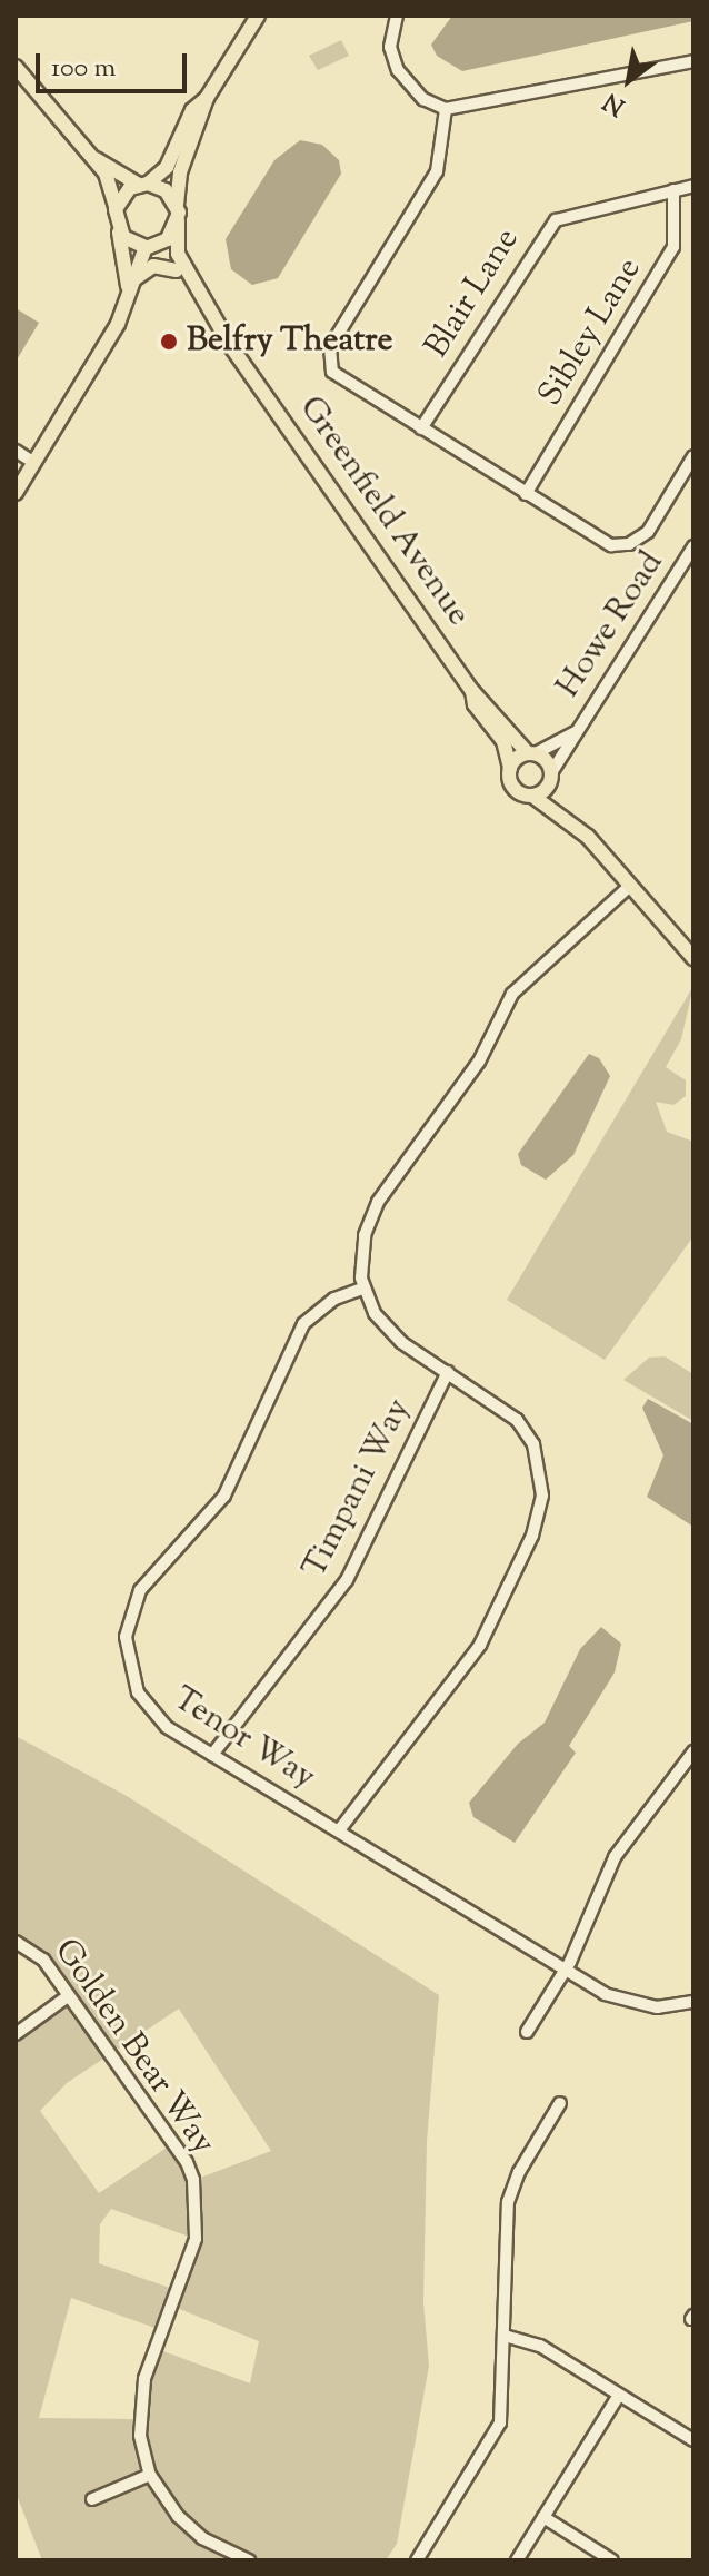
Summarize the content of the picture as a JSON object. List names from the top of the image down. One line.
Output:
{"streets":{"main road":["Greenfield Avenue"],"street":["Blair Lane","Sibley Lane","Howe Road","Timpani Way","Tenor Way","Golden Bear Way"]},"crossings":[["Blair Lane","Sibley Lane"],["Greenfield Avenue","Howe Road"],["Timpani Way","Tenor Way"]],"places":["Belfry Theatre"],"scale_bar":"100 m","north":"bottom left"}
